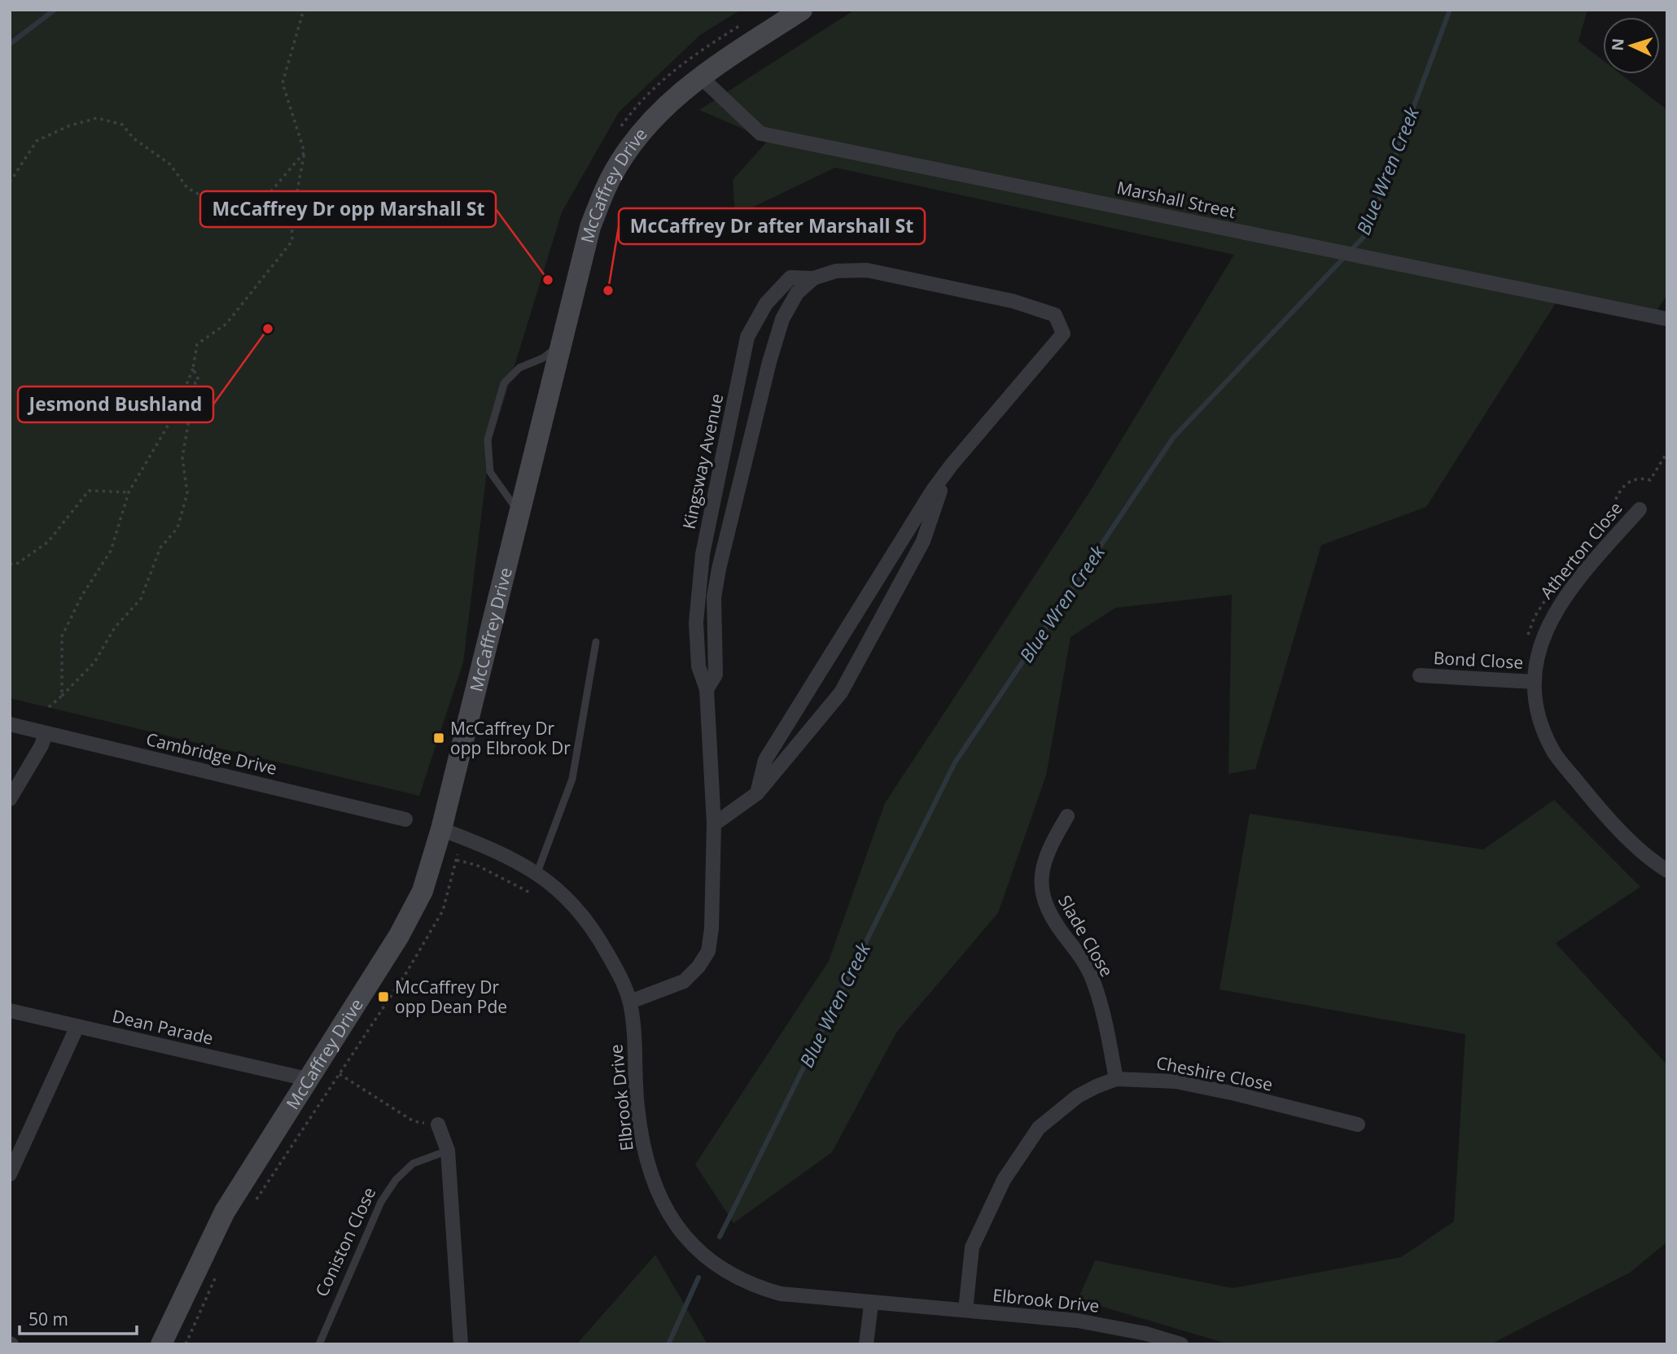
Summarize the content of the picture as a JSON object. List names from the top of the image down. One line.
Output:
{"streets":{"main road":["McCaffrey Drive"],"street":["Marshall Street","Kingsway Avenue","Atherton Close","Bond Close","Cambridge Drive","Slade Close","Dean Parade","Cheshire Close","Elbrook Drive"],"lane":["Coniston Close"]},"crossings":[["McCaffrey Drive","Marshall Street"],["McCaffrey Drive","Dean Parade"],["McCaffrey Drive","Elbrook Drive"],["Kingsway Avenue","Elbrook Drive"],["Atherton Close","Bond Close"],["Slade Close","Cheshire Close"],["Cheshire Close","Elbrook Drive"]],"water":["Blue Wren Creek"],"places":{"other":["McCaffrey Dr opp Marshall St","McCaffrey Dr after Marshall St","Jesmond Bushland"],"transit":["McCaffrey Dr opp Elbrook Dr","McCaffrey Dr opp Dean Pde"]},"scale_bar":"50 m","north":"left"}
